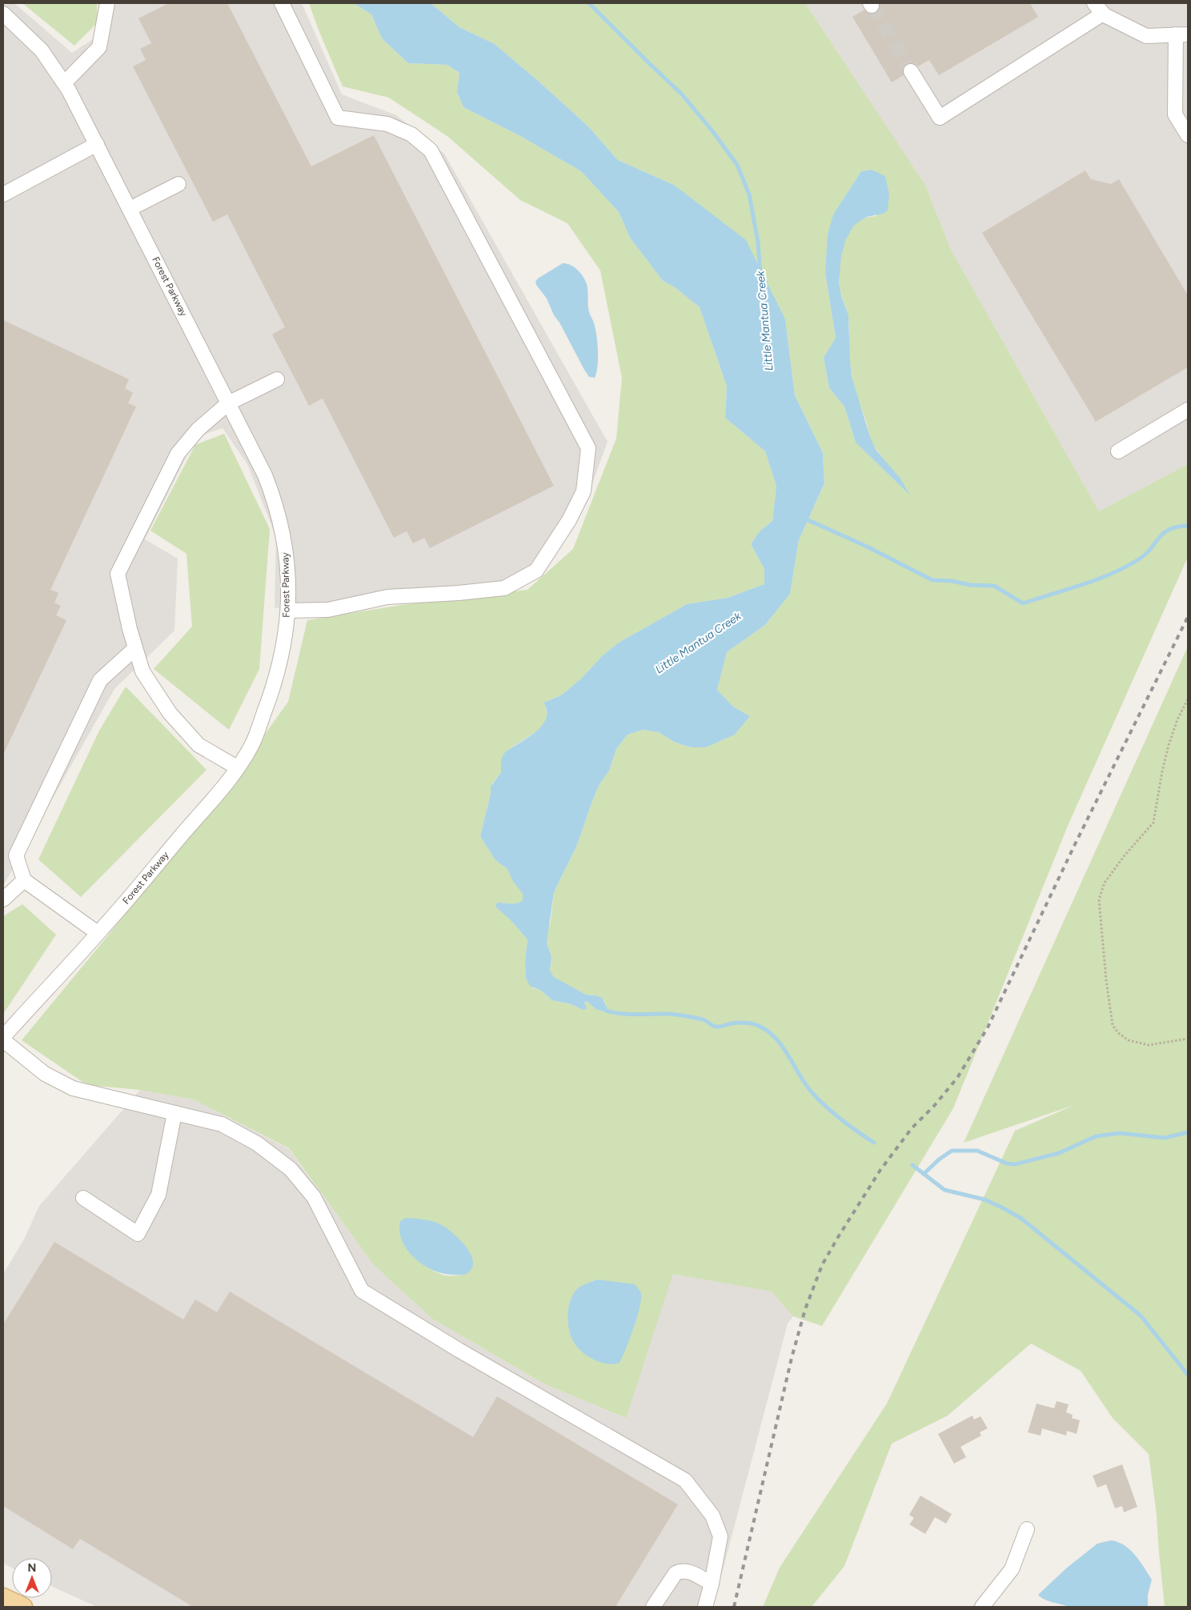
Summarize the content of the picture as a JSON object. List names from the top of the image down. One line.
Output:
{"streets":{"street":["Forest Parkway"]},"water":["Little Mantua Creek"],"north":"top"}
